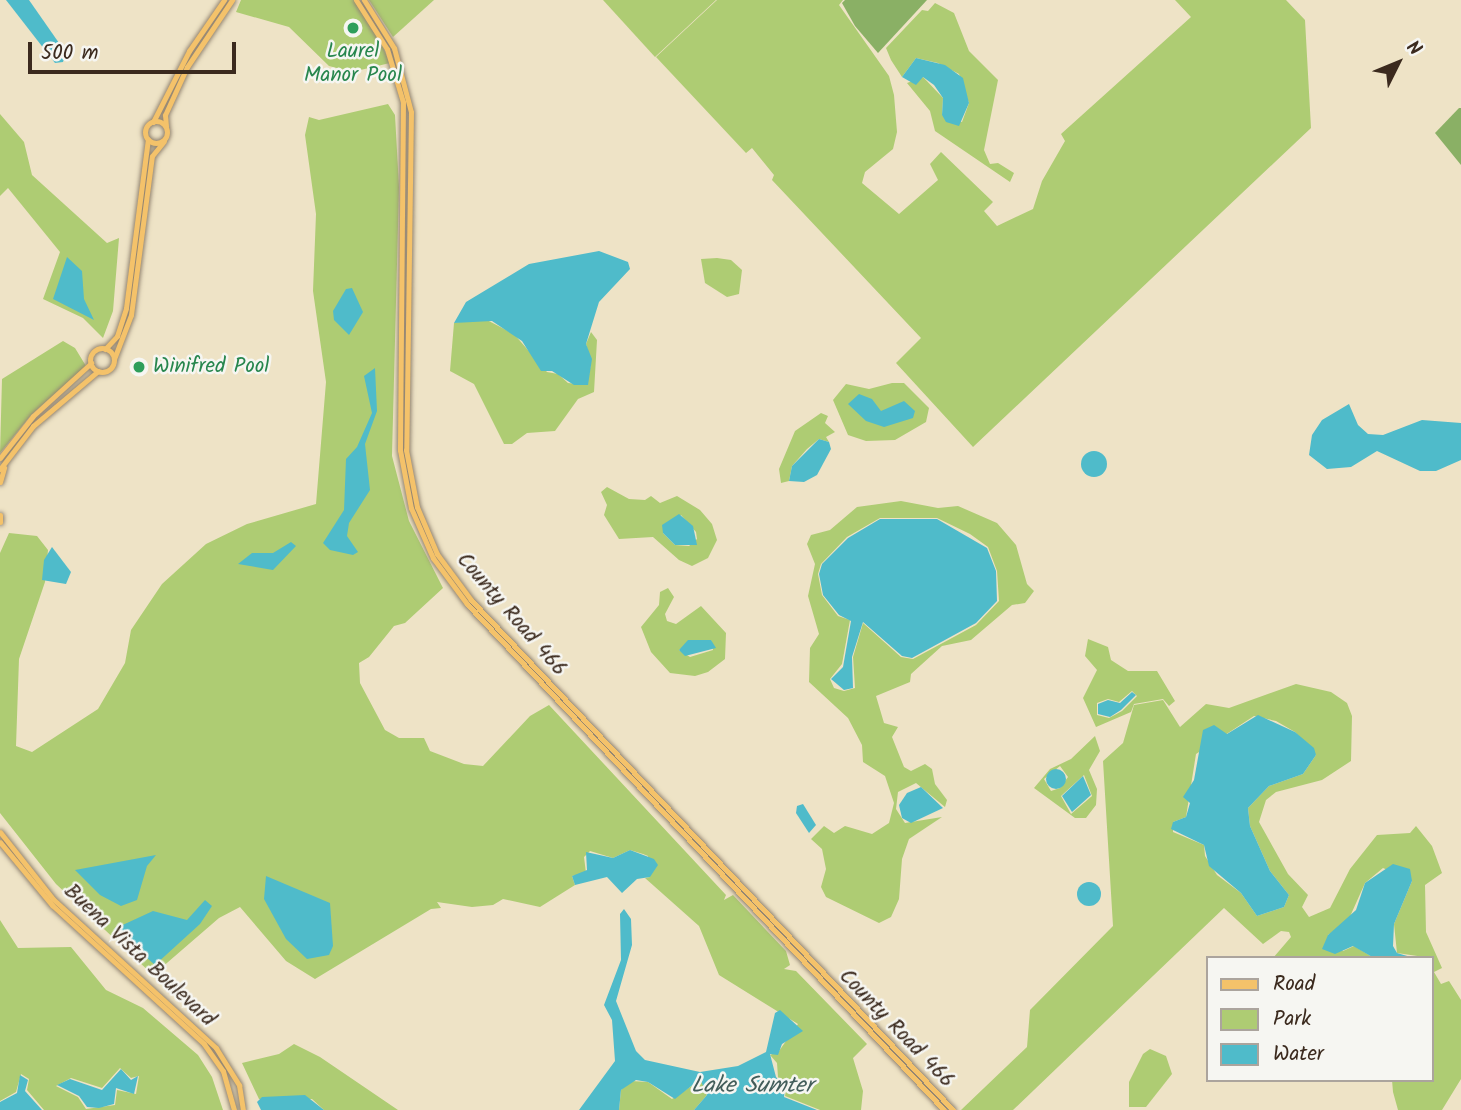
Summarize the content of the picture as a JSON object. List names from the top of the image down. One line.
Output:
{"streets":{"main road":["County Road 466","Buena Vista Boulevard"]},"water":["Lake Sumter"],"places":["Laurel Manor Pool","Winifred Pool"],"legend":["Road","Park","Water"],"scale_bar":"500 m","north":"top right"}
